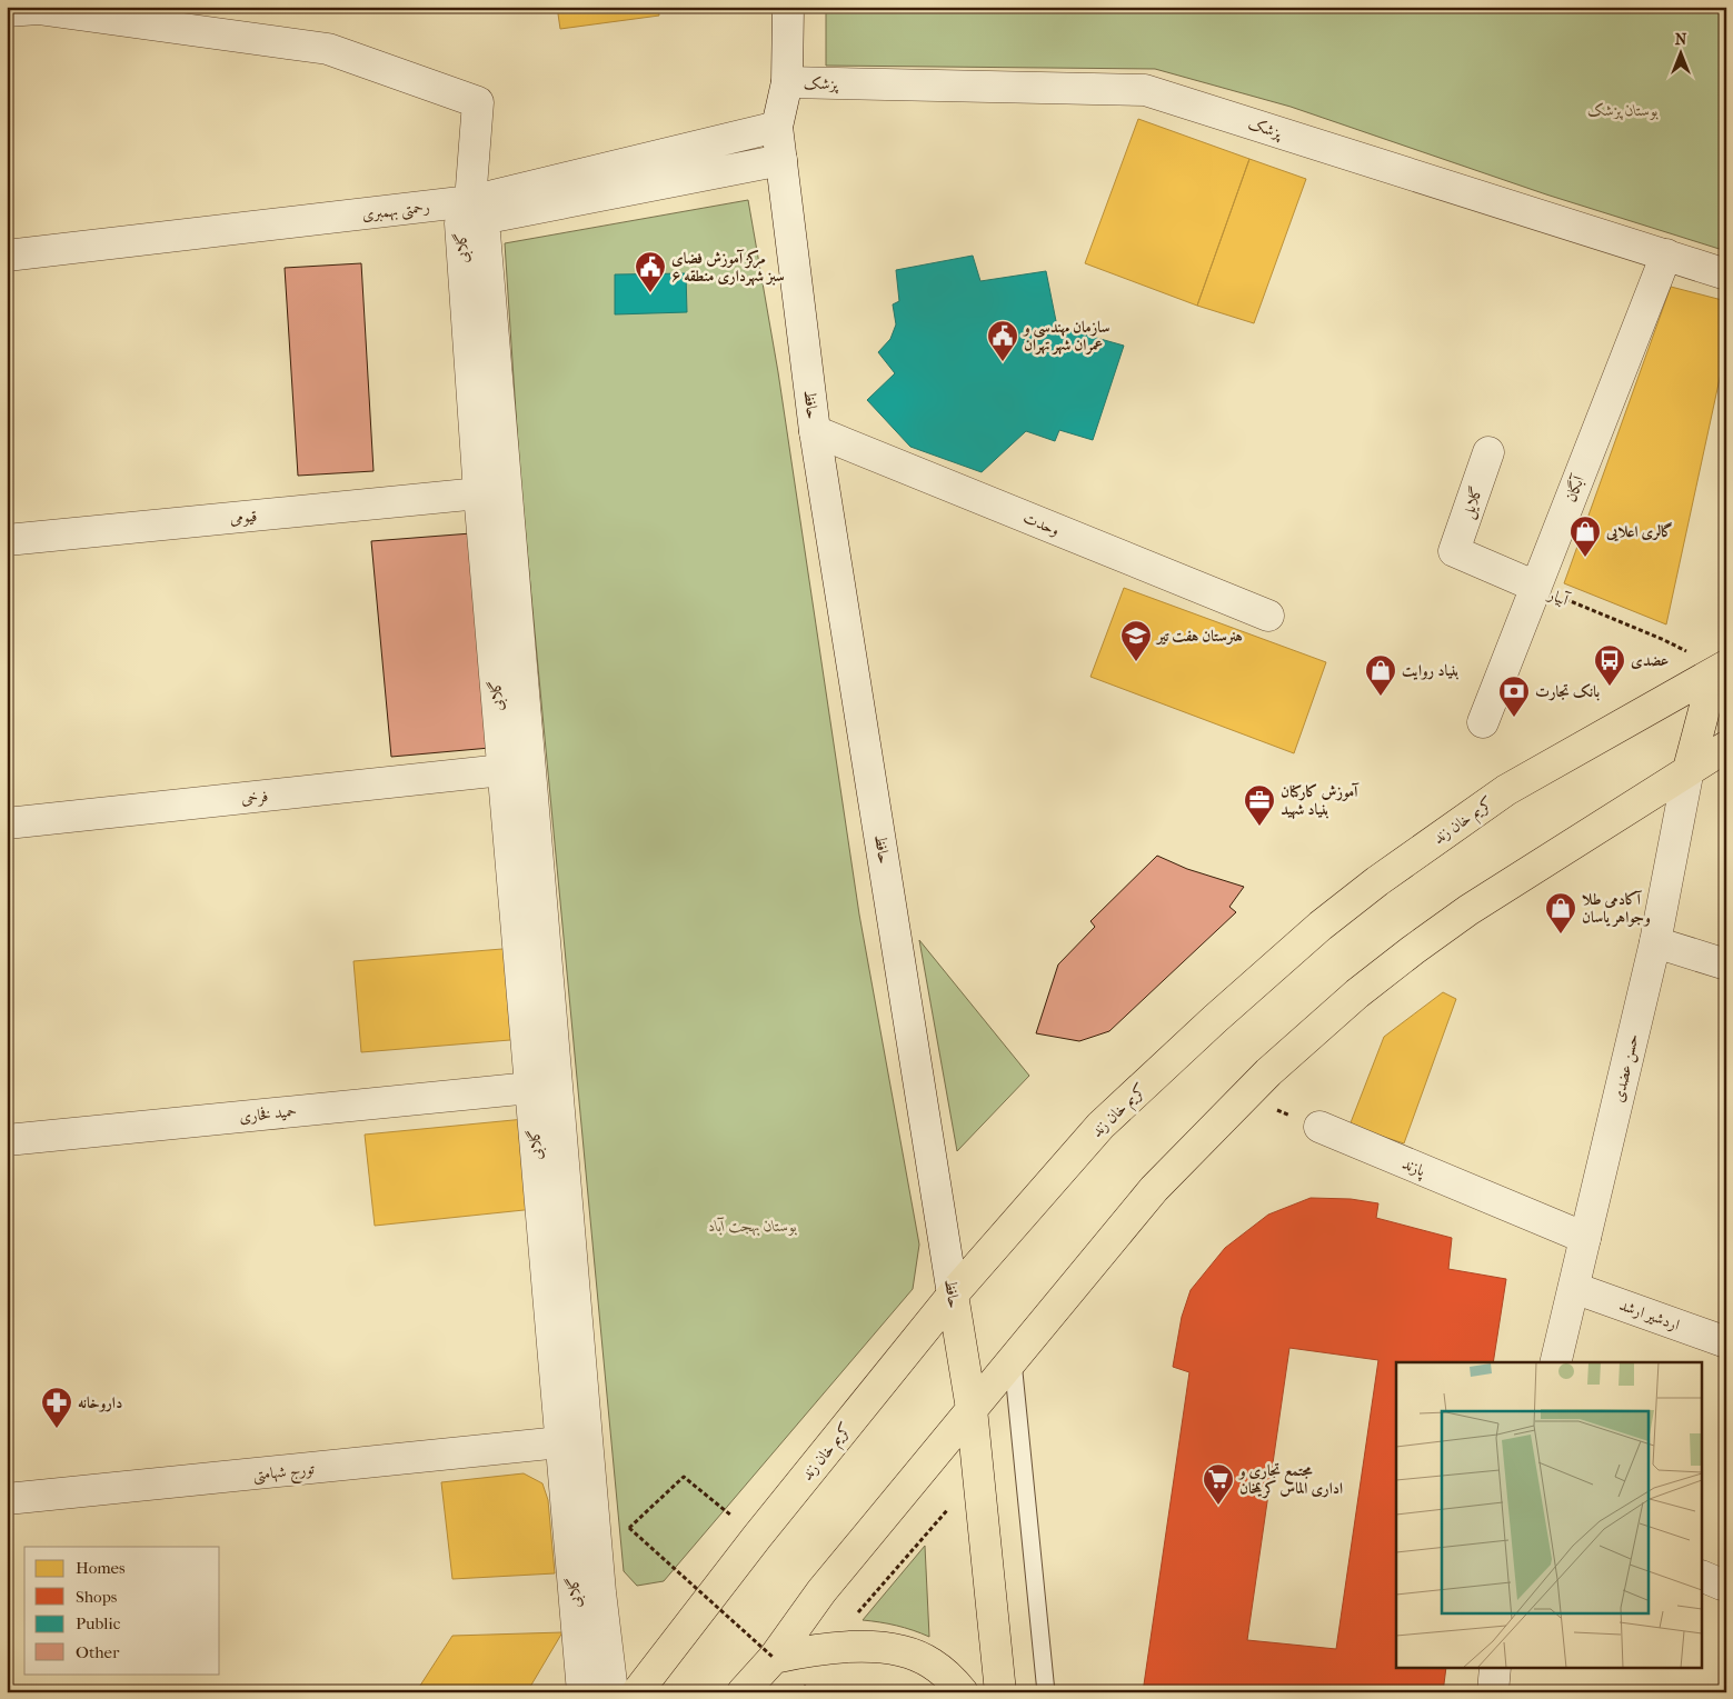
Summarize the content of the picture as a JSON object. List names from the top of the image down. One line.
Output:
{"streets":{"main road":["حافظ","کریم خان زند"],"street":["پزشک","رحمتی بهمبری","گلابی","آبگان","گلایل","قیومی","وحدت","آبیار","فرخی","حسن عضدی","حمید فخاری","پازند","اردشیر ارشد","تورج شهامتی"]},"crossings":[["پزشک","حافظ"],["پزشک","آبگان"],["رحمتی بهمبری","گلابی"],["رحمتی بهمبری","حافظ"],["گلابی","قیومی"],["گلابی","فرخی"],["گلابی","حمید فخاری"],["گلابی","تورج شهامتی"],["حافظ","وحدت"],["حافظ","کریم خان زند"],["آبگان","آبیار"],["گلایل","آبیار"],["حسن عضدی","پازند"],["حسن عضدی","اردشیر ارشد"]],"parks":["بوستان پزشک","بوستان بهجت آباد"],"places":{"public building":["مرکز آموزش فضای سبز شهرداری منطقه ۶","سازمان مهندسی و عمران شهر تهران"],"shop":["گالری اعلایی","بنیاد روایت","آکادمی طلا وجواهر یاسان"],"school or university":["هنرستان هفت تیر"],"bus stop":["عضدی"],"bank":["بانک تجارت"],"office":["آموزش کارکنان بنیاد شهید"],"pharmacy":["داروخانه"],"supermarket":["مجتمع تجاری و اداری الماس کریمخان"]},"legend":["Homes","Shops","Public","Other"],"north":"top"}
